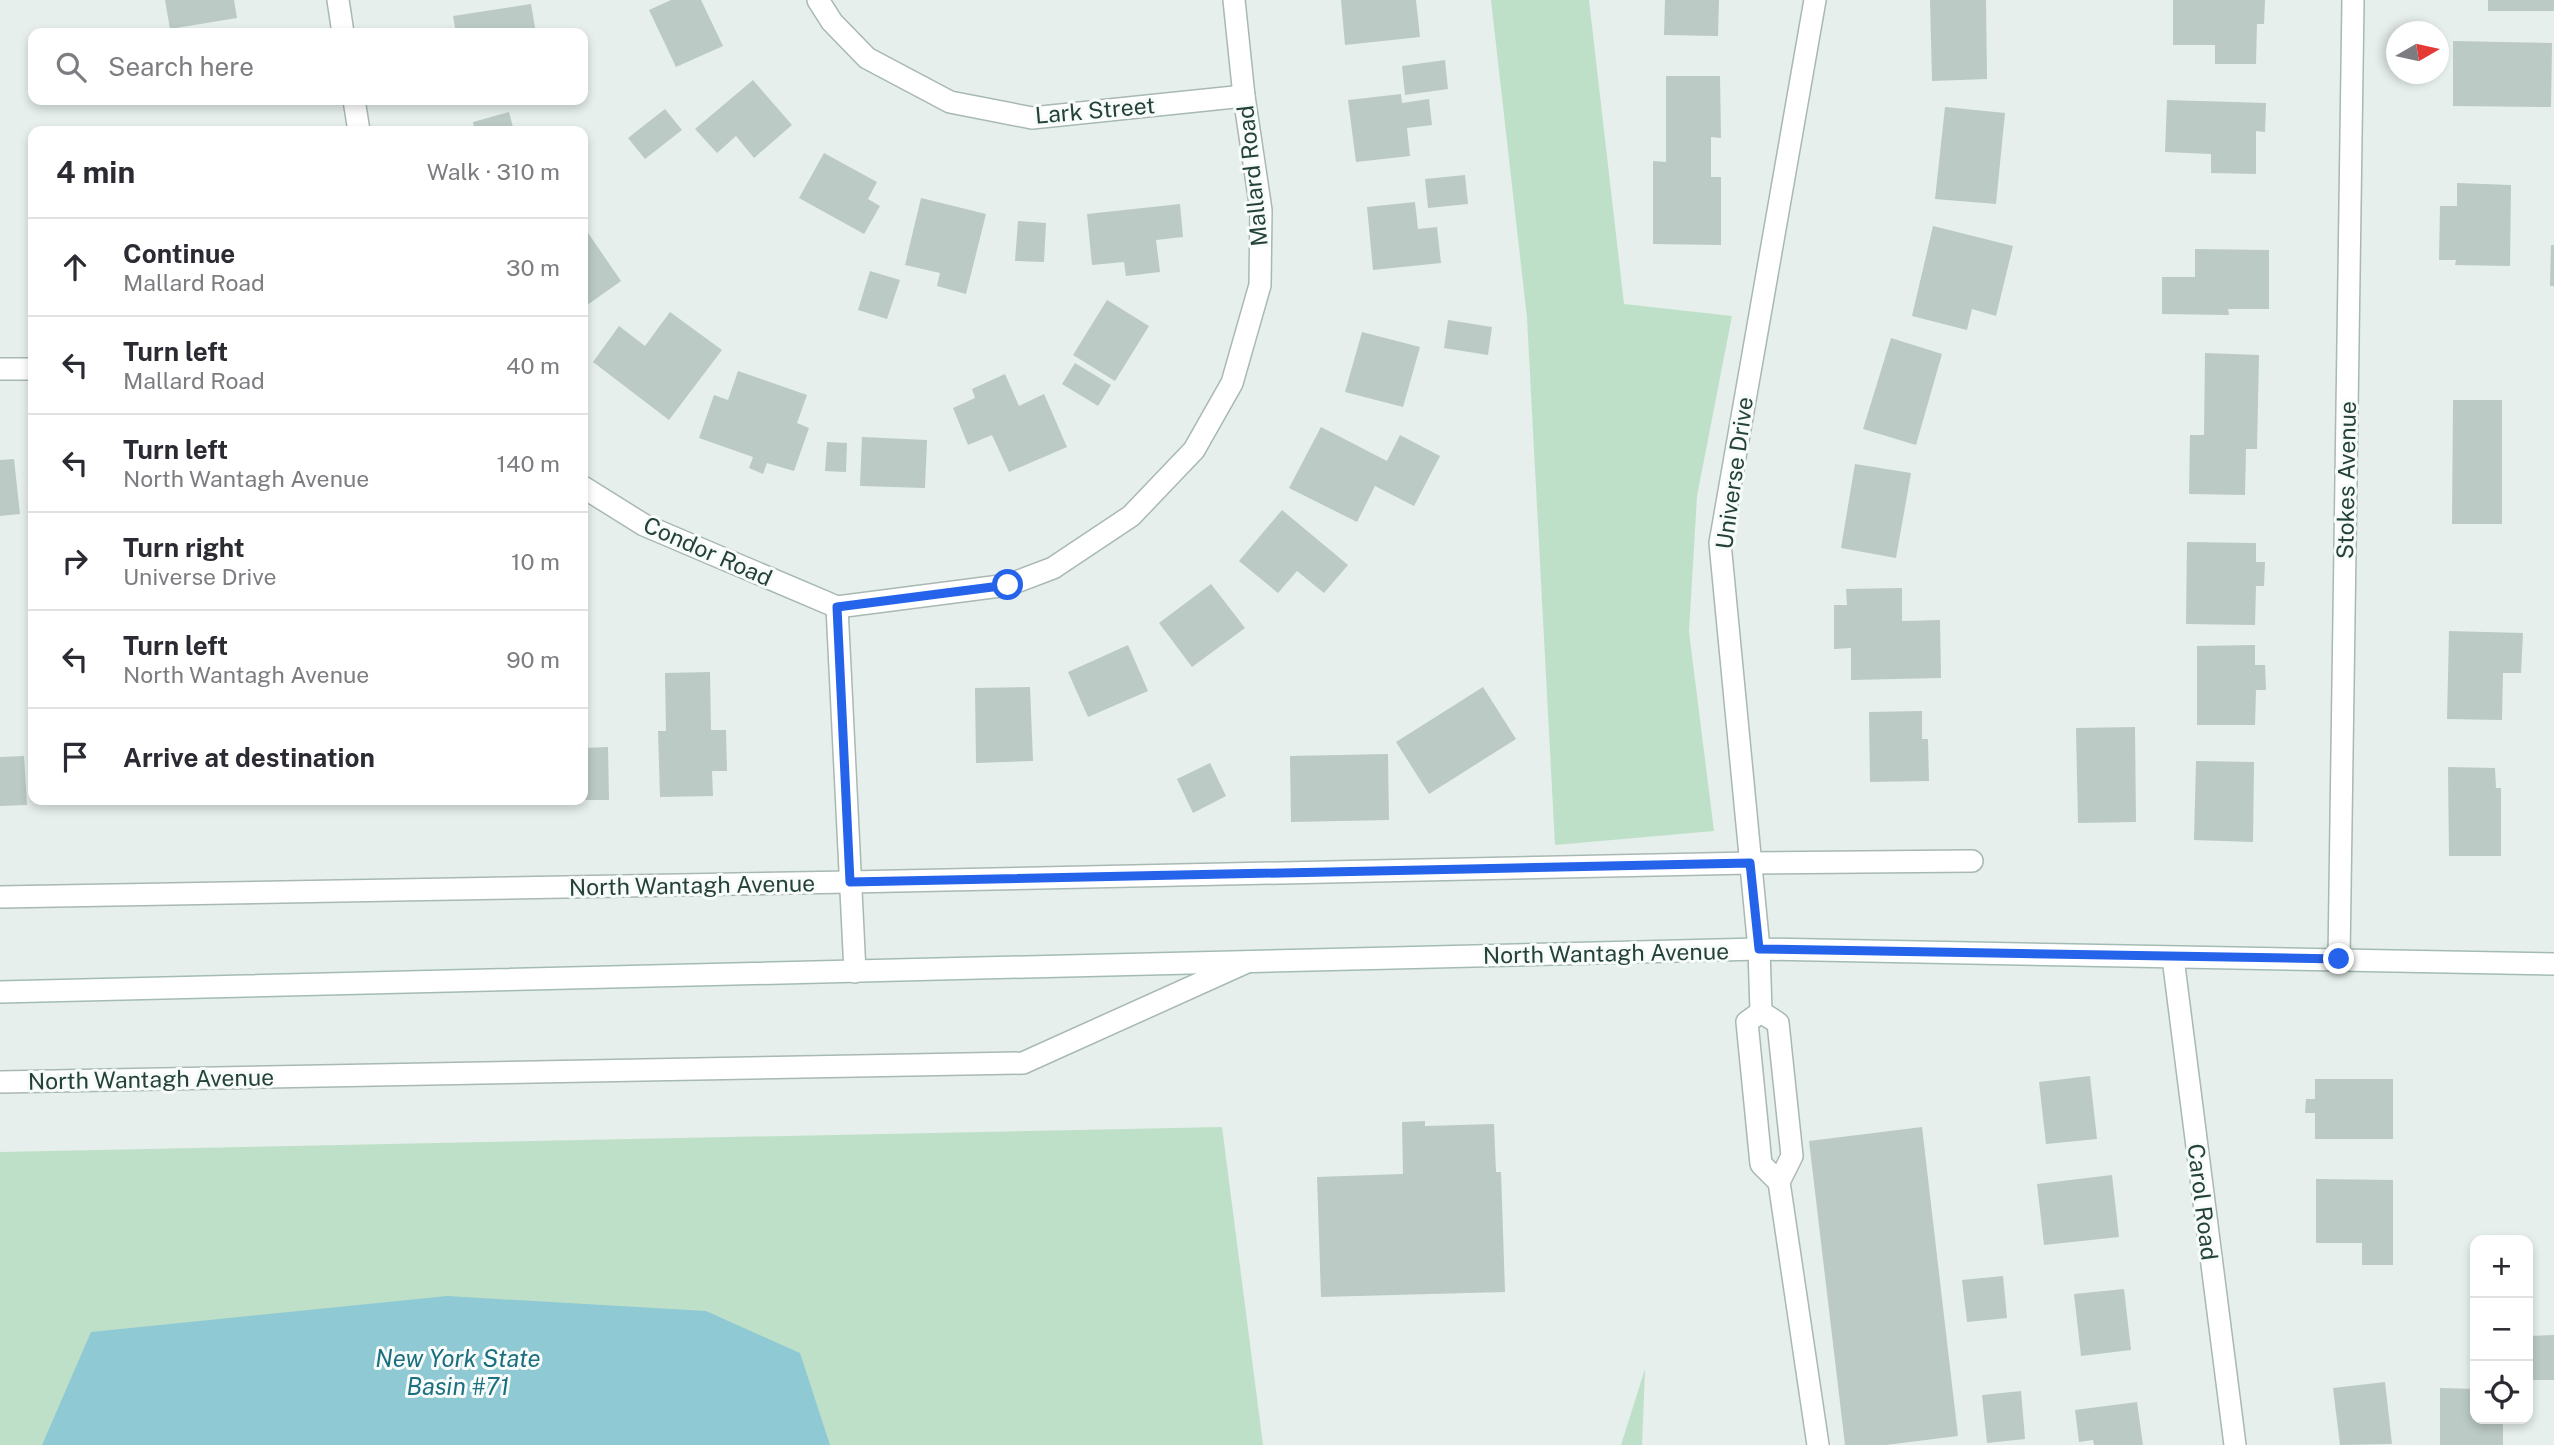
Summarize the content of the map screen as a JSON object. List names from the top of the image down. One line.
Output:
{"streets":{"street":["Lark Street","Mallard Road","Universe Drive","Stokes Avenue","Condor Road","North Wantagh Avenue","Carol Road"]},"crossings":[["Lark Street","Mallard Road"],["Mallard Road","Condor Road"],["Universe Drive","North Wantagh Avenue"],["Stokes Avenue","North Wantagh Avenue"],["North Wantagh Avenue","Carol Road"]],"water":["New York State Basin #71"],"north":"right","page":{"search":"Search here","heading":["4 min","Walk · 310 m"],"list":[["Continue","Mallard Road","30 m"],["Turn left","Mallard Road","40 m"],["Turn left","North Wantagh Avenue","140 m"],["Turn right","Universe Drive","10 m"],["Turn left","North Wantagh Avenue","90 m"],"Arrive at destination"],"map_buttons":["+","−"]}}
